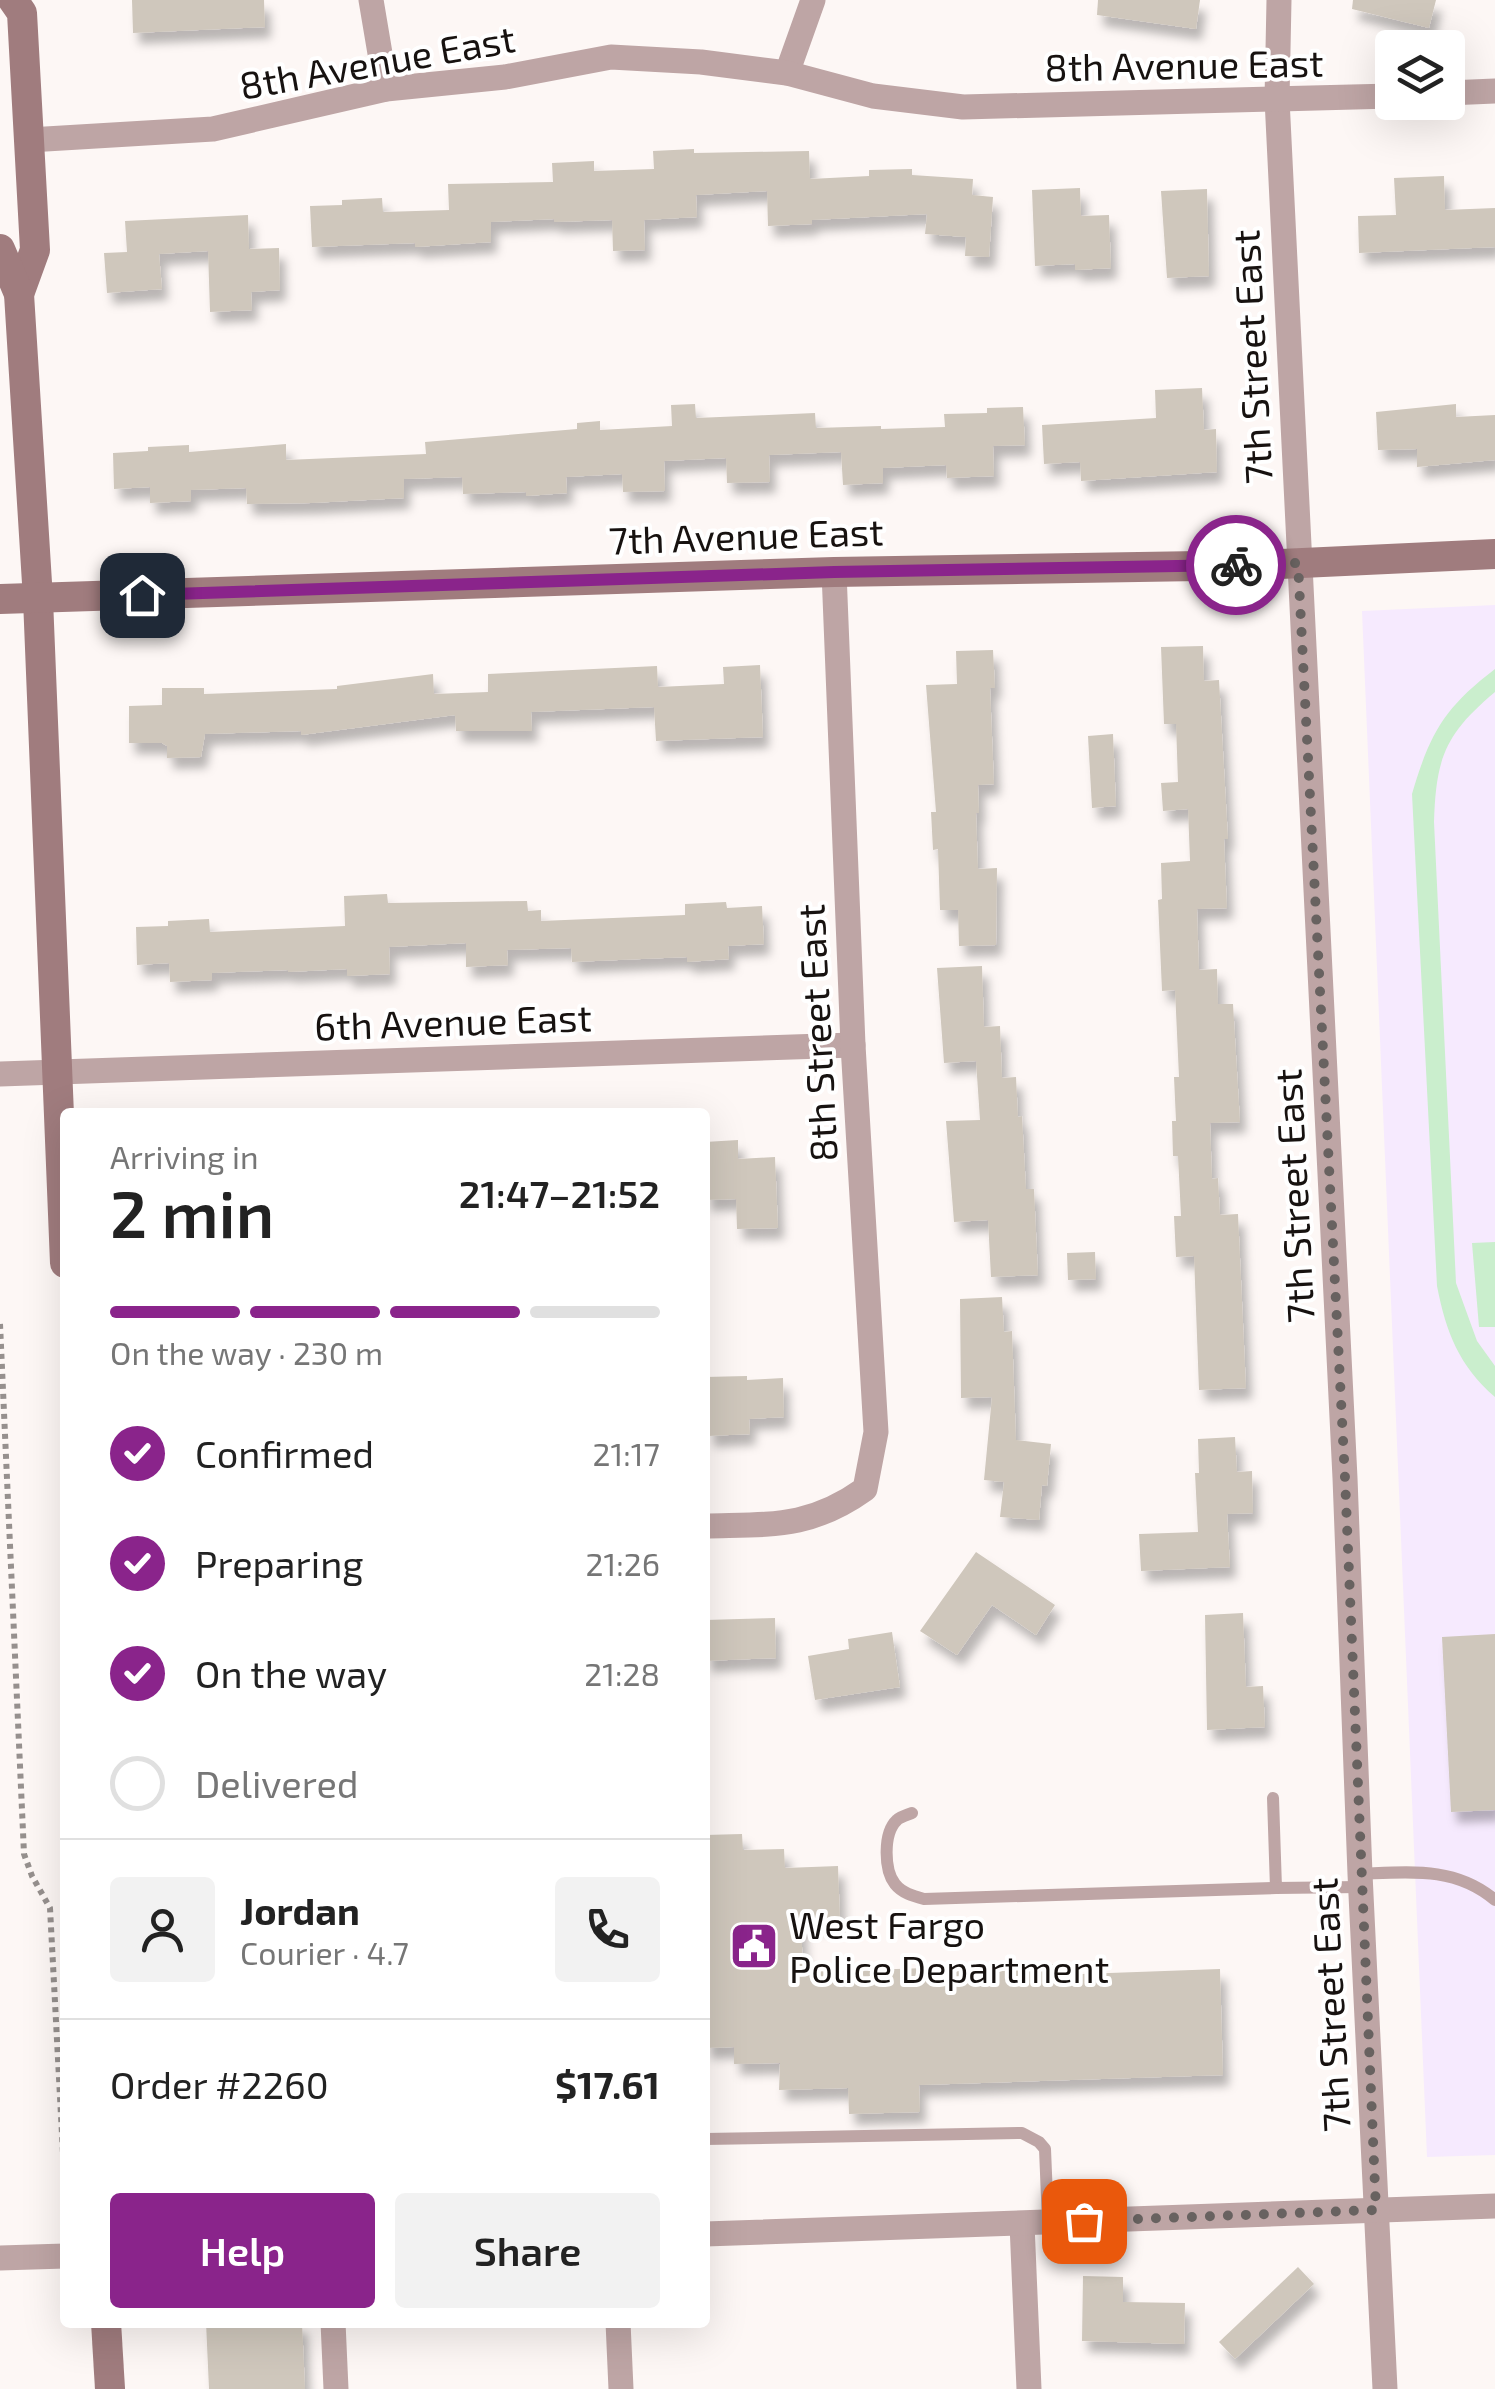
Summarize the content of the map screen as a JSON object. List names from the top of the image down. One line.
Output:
{"streets":{"street":["8th Avenue East","7th Street East","7th Avenue East","6th Avenue East","8th Street East"]},"crossings":[["8th Avenue East","7th Street East"],["7th Street East","7th Avenue East"],["7th Avenue East","8th Street East"],["6th Avenue East","8th Street East"]],"places":{"public building":["West Fargo Police Department"]},"page":{"heading":["2 min","Arriving in","21:47–21:52"],"panel":["Jordan","Courier · 4.7","Order #2260","$17.61"],"bar":"On the way · 230 m","list":[["Confirmed","21:17"],["Preparing","21:26"],["On the way","21:28"],"Delivered"],"buttons":["Help","Share"]}}
